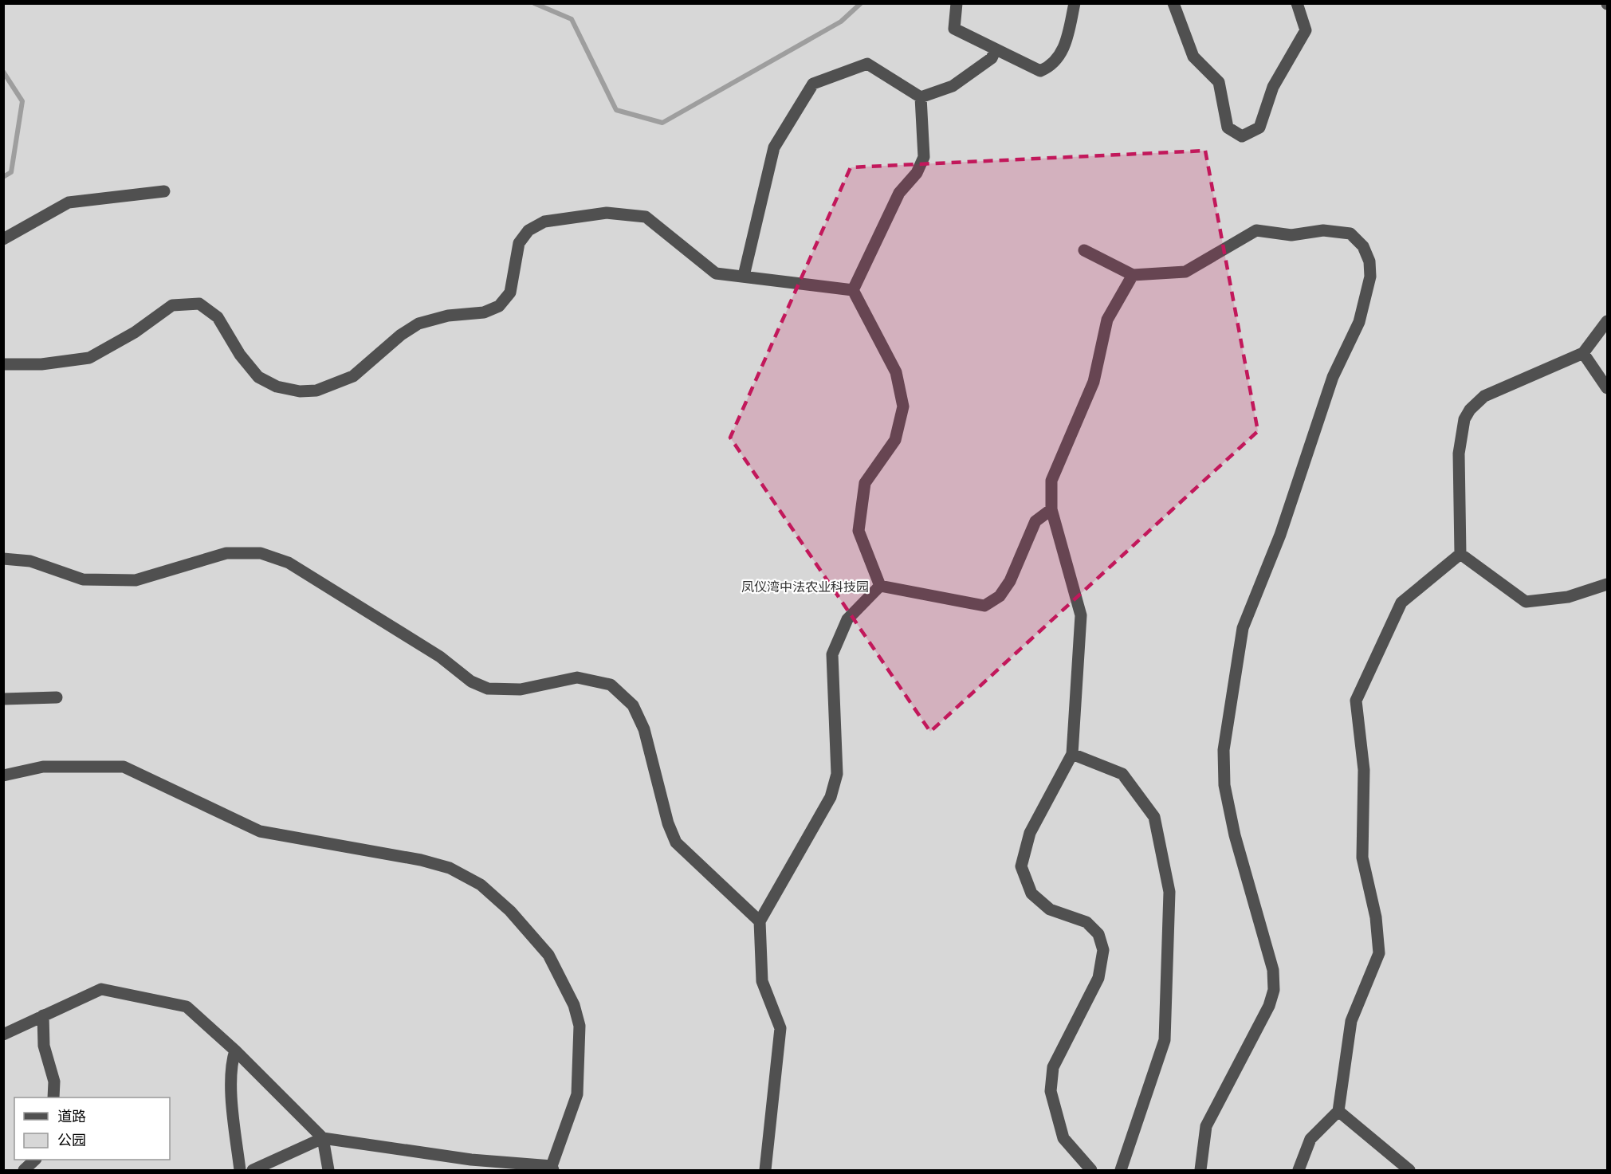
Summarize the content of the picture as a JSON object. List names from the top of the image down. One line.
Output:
{"parks":["凤仪湾中法农业科技园"],"legend":["道路","公园"]}
